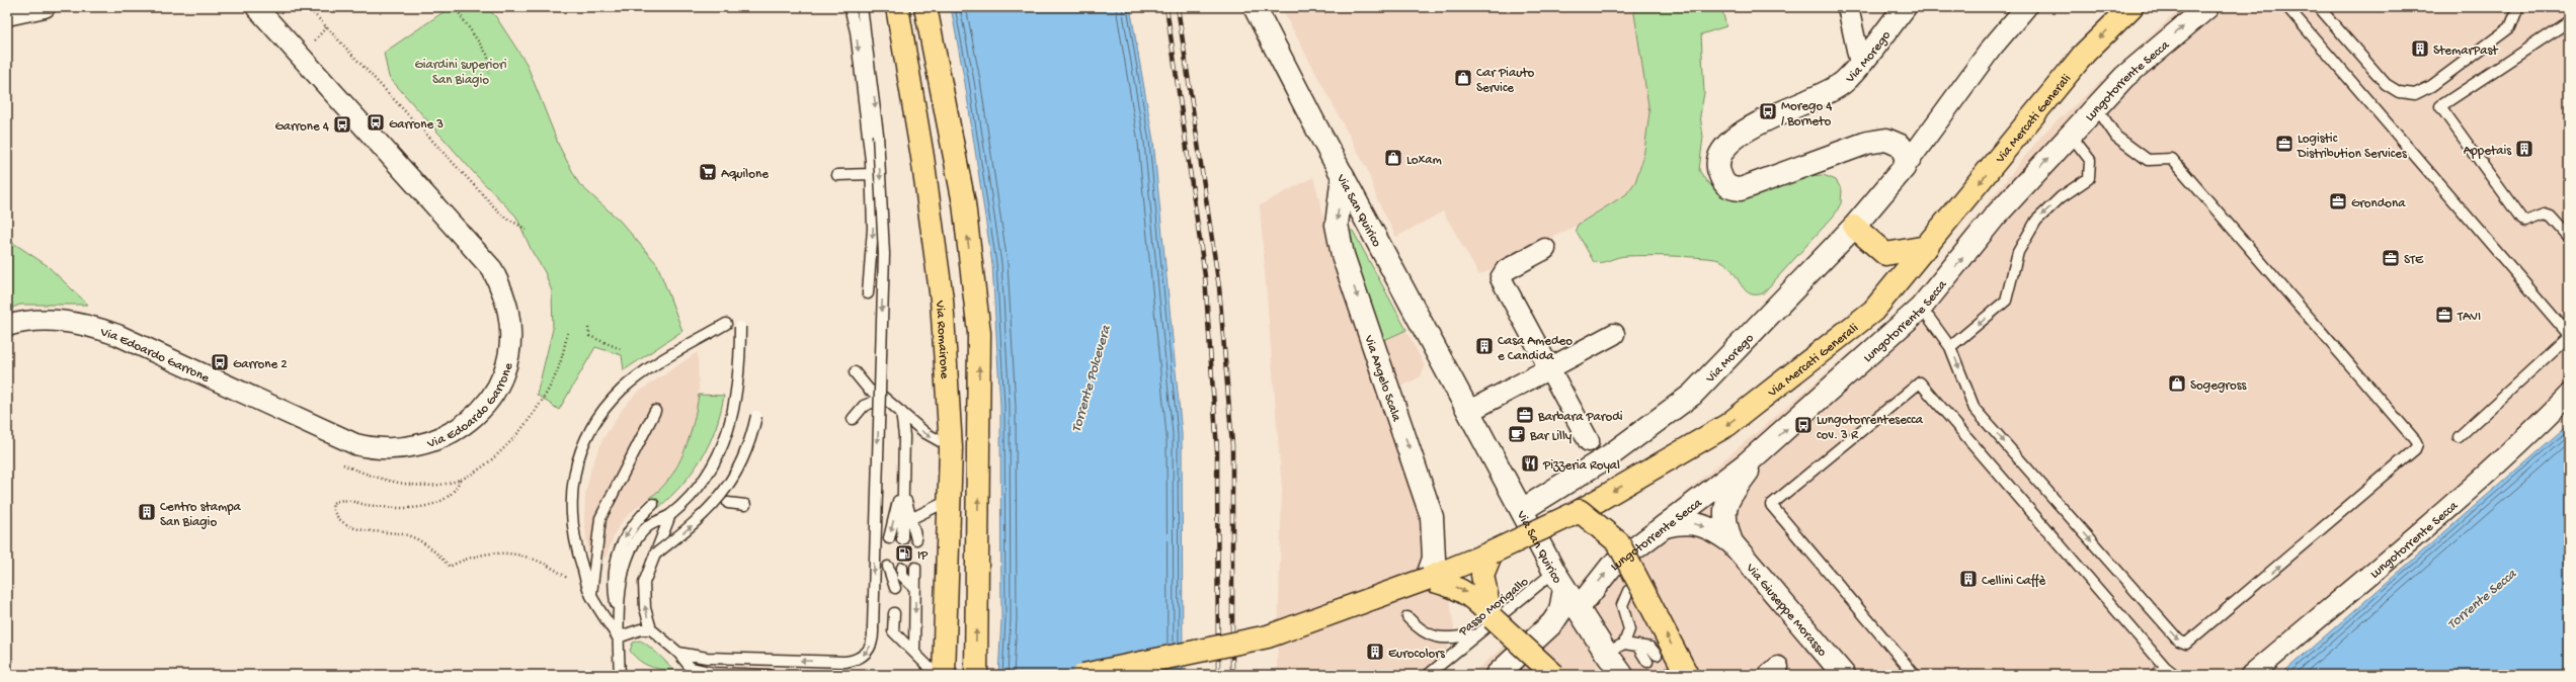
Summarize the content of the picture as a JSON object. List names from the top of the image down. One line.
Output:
{"streets":{"main road":["Via Morego","Lungotorrente Secca","Via Mercati Generali","Via San Quirico","Via Romairone","Via Angelo Scala","Via Giuseppe Morasso"],"street":["Via Edoardo Garrone"],"lane":["Passo Morigallo"]},"crossings":[["Via Morego","Via San Quirico"],["Lungotorrente Secca","Via San Quirico"],["Lungotorrente Secca","Via Giuseppe Morasso"],["Via San Quirico","Via Angelo Scala"],["Via San Quirico","Passo Morigallo"]],"one_way":["Lungotorrente Secca","Via Mercati Generali"],"water":["Torrente Polcevera","Torrente Secca"],"parks":["Giardini superiori San Biagio"],"places":{"building":["StemarPast","Appetais","Casa Amedeo e Candida","Centro stampa San Biagio","Cellini Caffè","Eurocolors"],"shop":["Car Piauto Service","Loxam","Sogegross"],"bus stop":["Morego 4 / Borneto","Garrone 3","Garrone 4","Garrone 2","Lungotorrentesecca cov. 3 R"],"office":["Logistic Distribution Services","Grondona","STE","TAVI","Barbara Parodi"],"supermarket":["Aquilone"],"cafe":["Bar Lilly"],"restaurant":["Pizzeria Royal"],"fuel station":["IP"]}}
